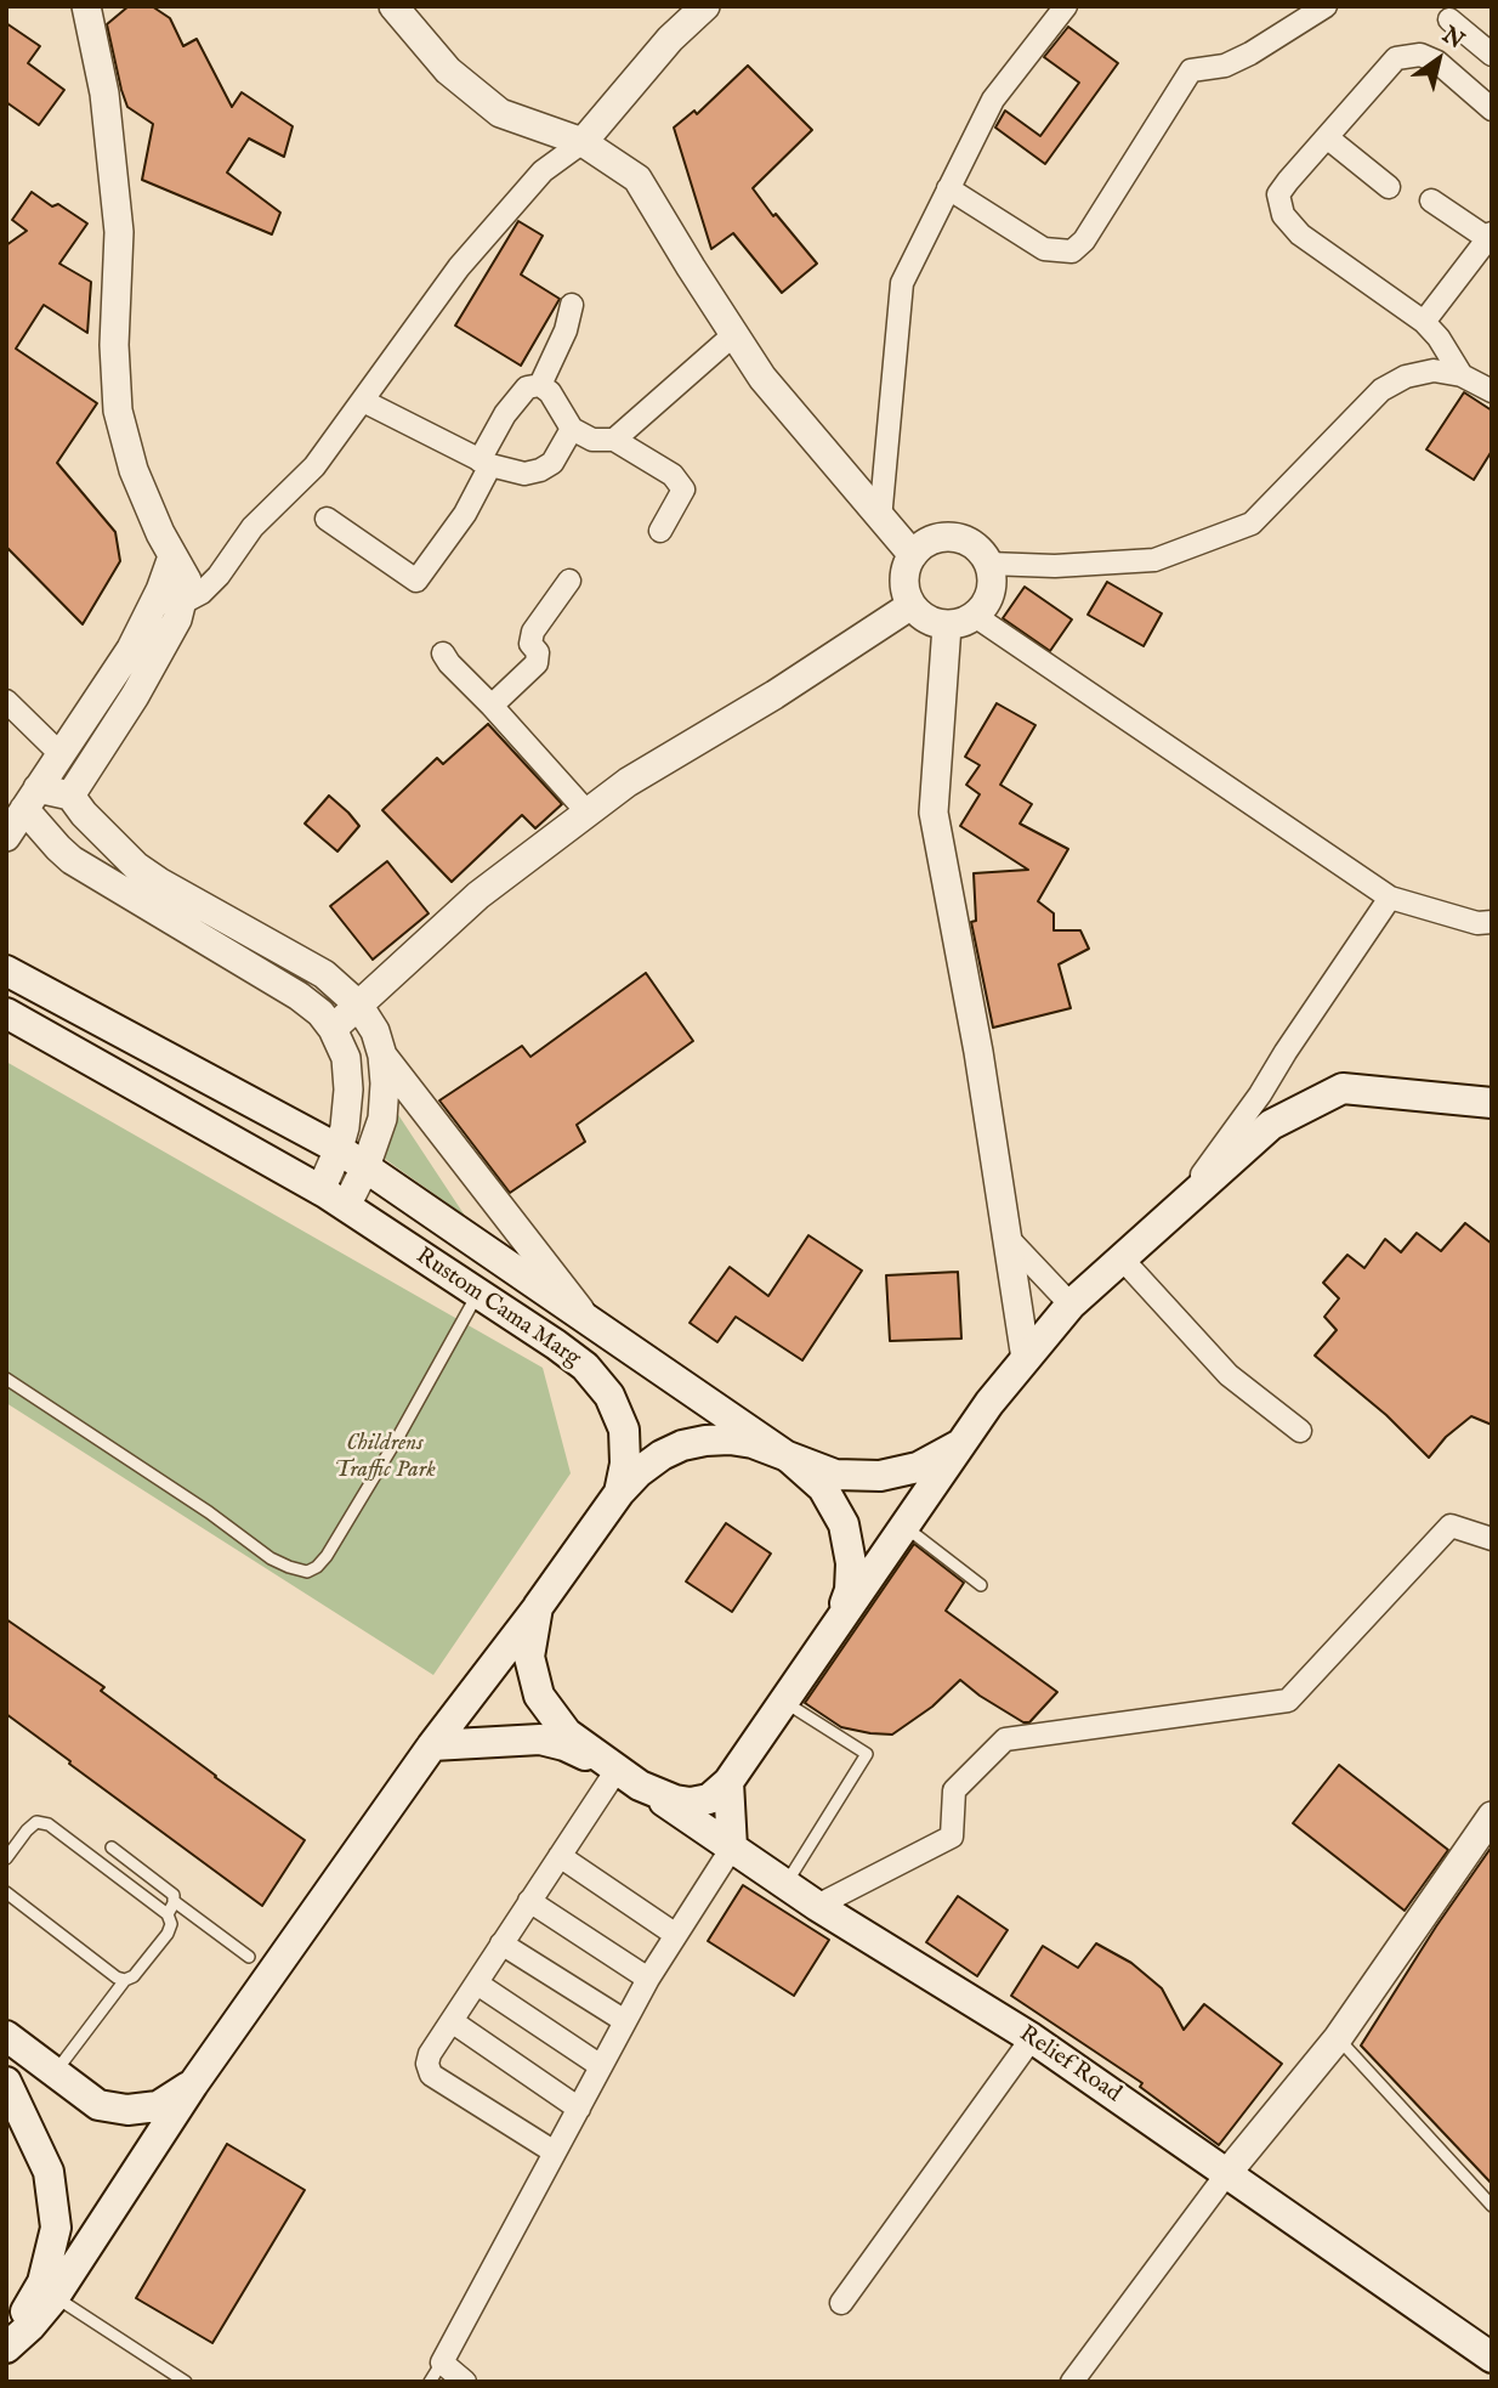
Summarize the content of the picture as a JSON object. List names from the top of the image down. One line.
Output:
{"streets":{"main road":["Rustom Cama Marg","Relief Road"]},"parks":["Childrens Traffic Park"],"north":"top right"}
